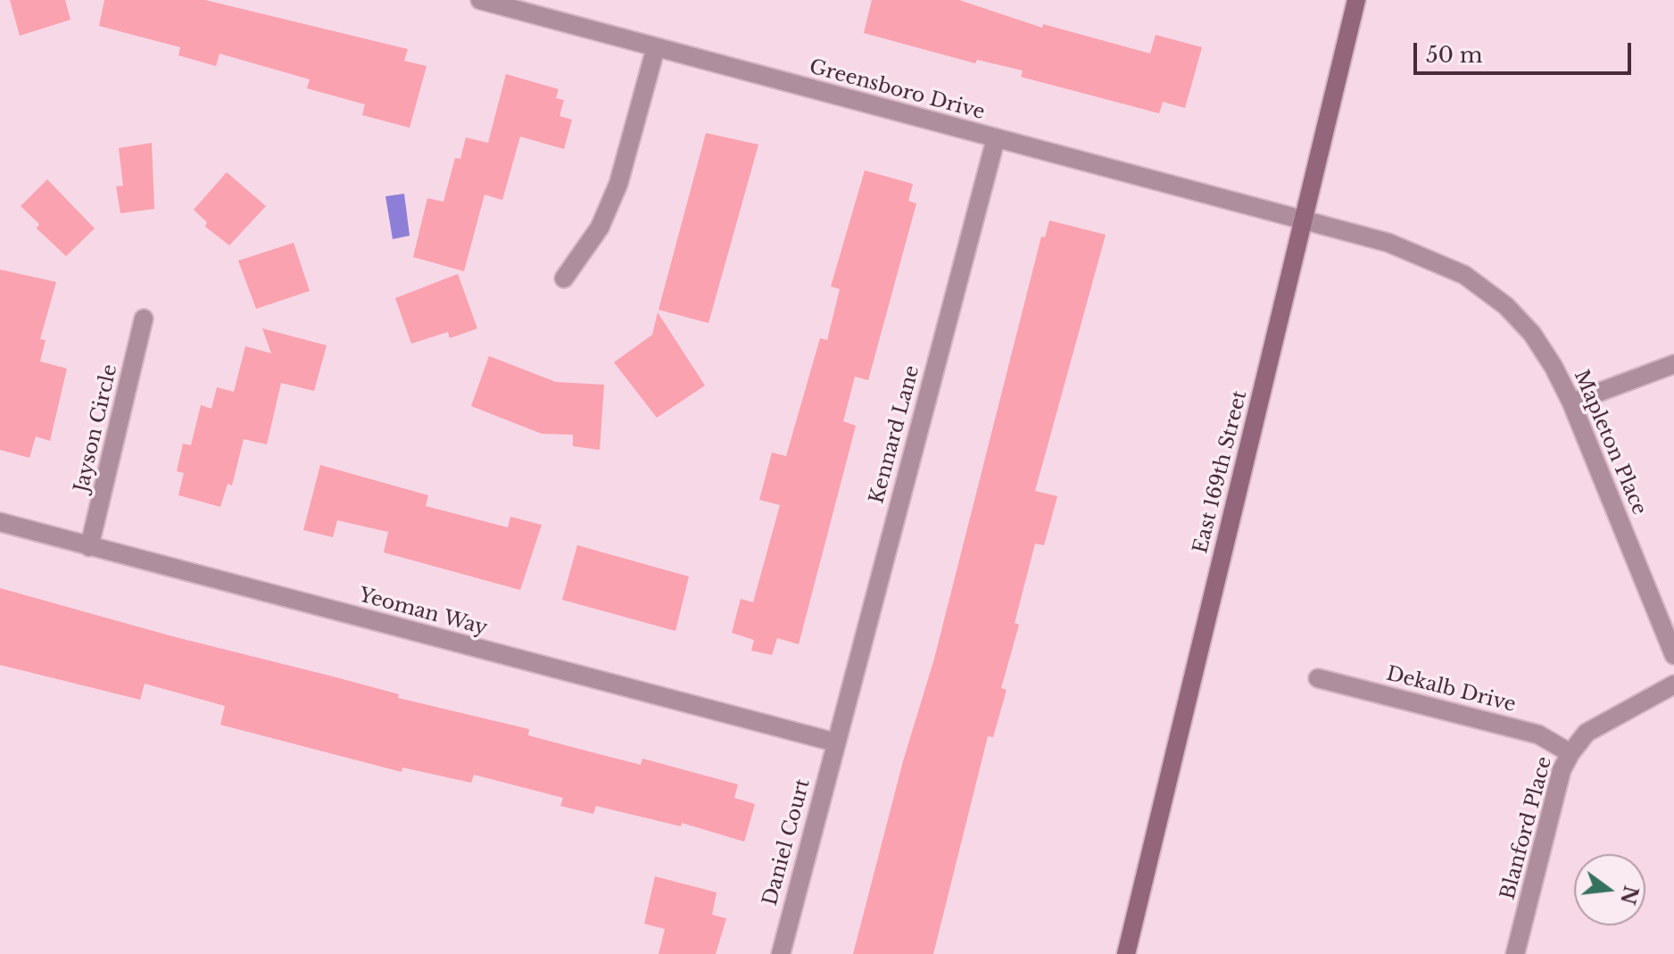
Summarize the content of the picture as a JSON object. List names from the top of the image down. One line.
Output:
{"streets":{"street":["Greensboro Drive","Jayson Circle","Kennard Lane","Mapleton Place","East 169th Street","Yeoman Way","Dekalb Drive","Blanford Place","Daniel Court"]},"crossings":[["Greensboro Drive","Kennard Lane"],["Greensboro Drive","Mapleton Place"],["Greensboro Drive","East 169th Street"],["Jayson Circle","Yeoman Way"],["Kennard Lane","Yeoman Way"],["Kennard Lane","Daniel Court"],["Mapleton Place","East 169th Street"],["Yeoman Way","Daniel Court"],["Dekalb Drive","Blanford Place"]],"scale_bar":"50 m","north":"right"}
